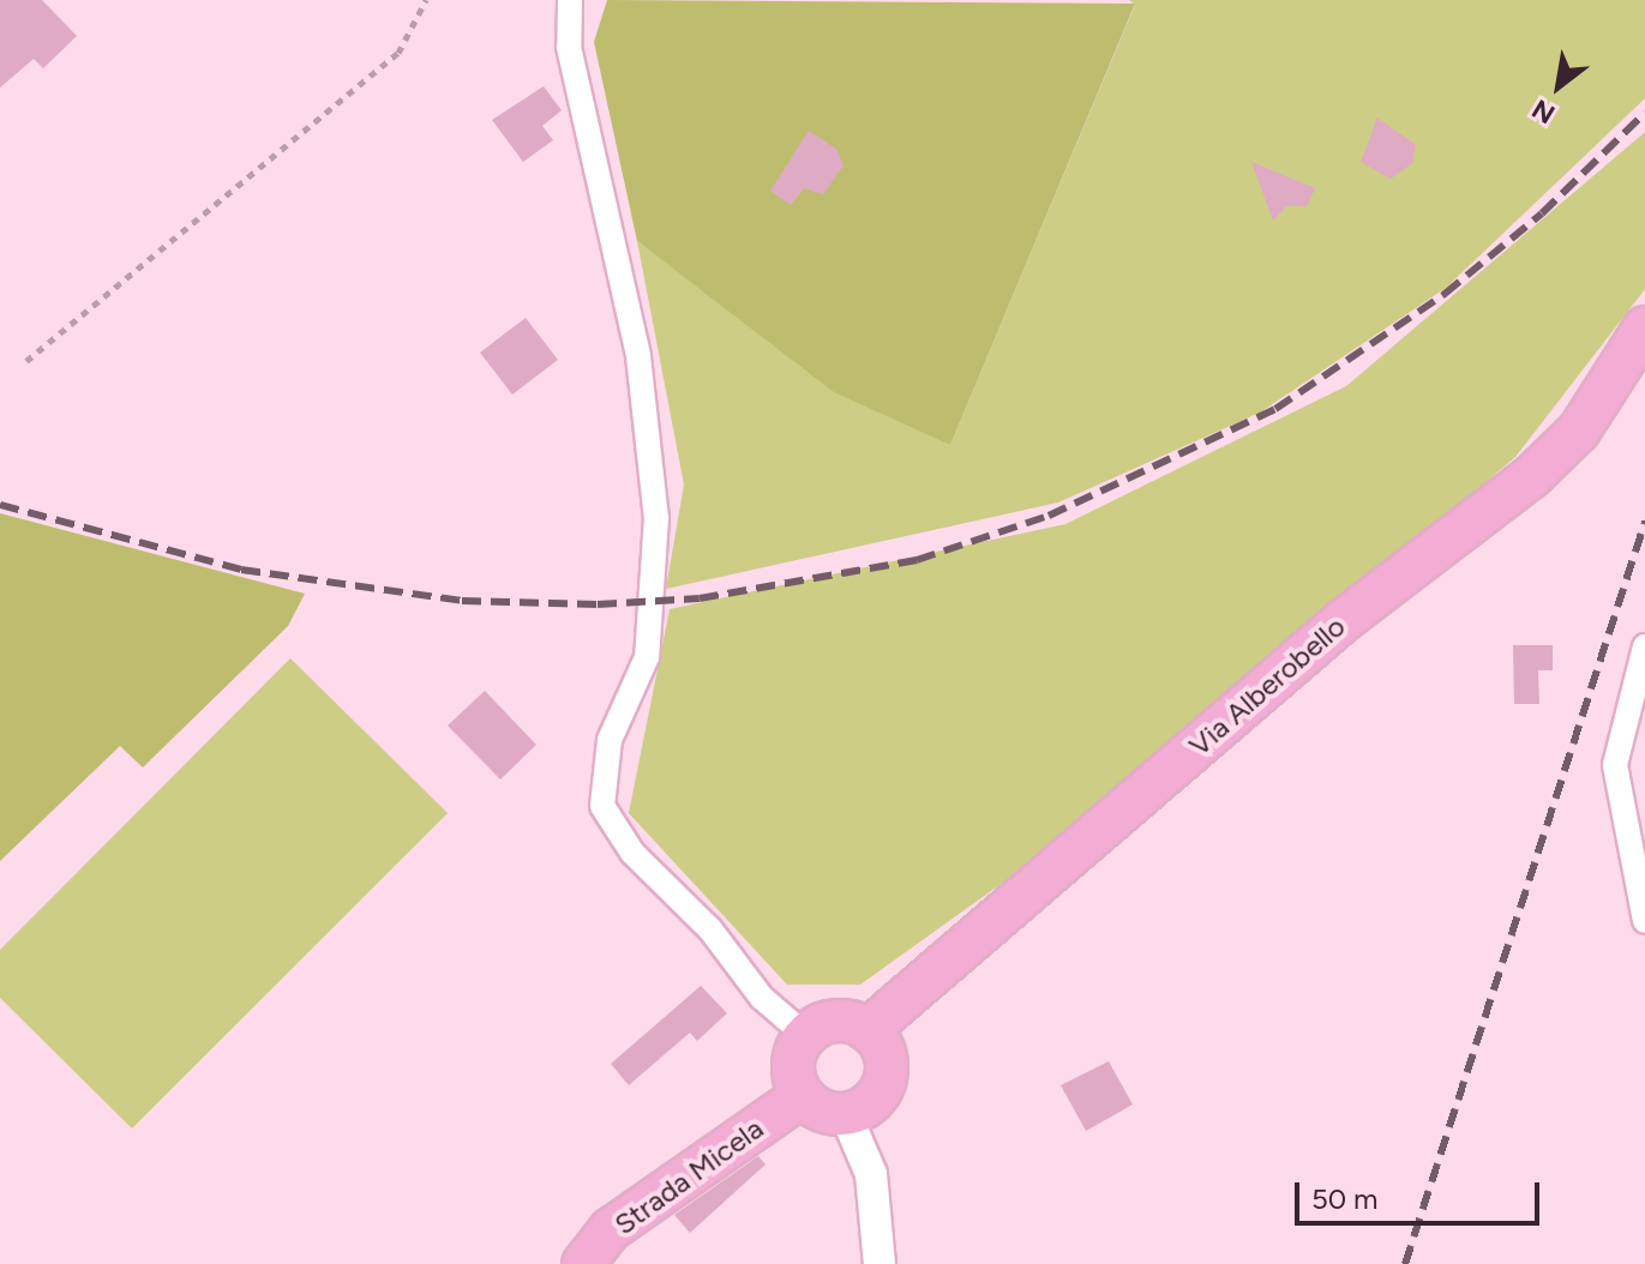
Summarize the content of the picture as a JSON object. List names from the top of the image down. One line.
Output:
{"streets":{"main road":["Via Alberobello","Strada Micela"]},"crossings":[["Via Alberobello","Strada Micela"]],"scale_bar":"50 m","north":"bottom left"}
